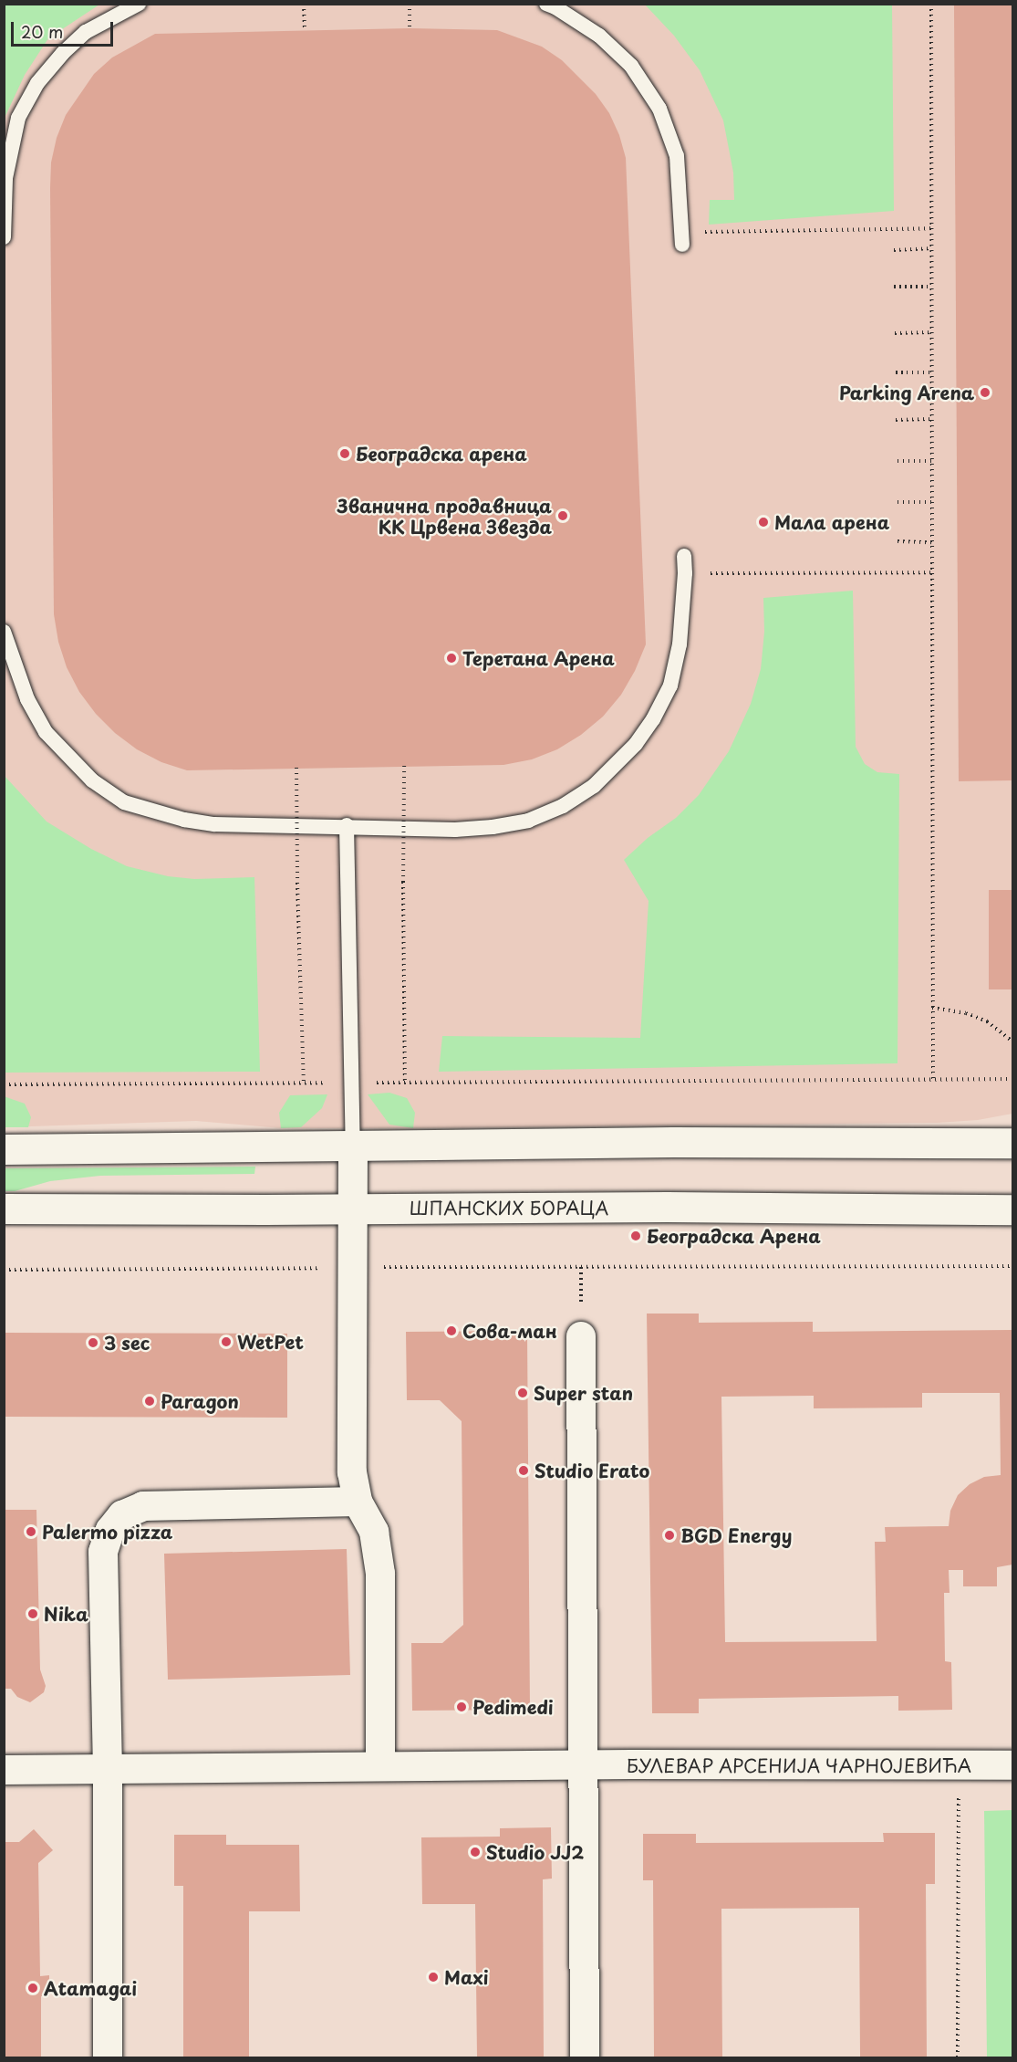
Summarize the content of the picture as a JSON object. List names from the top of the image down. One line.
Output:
{"streets":{"street":["ШПАНСКИХ БОРАЦА","БУЛЕВАР АРСЕНИЈА ЧАРНОЈЕВИЋА"]},"places":["Parking Arena","Београдска арена","Званична продавница КК Црвена Звезда","Мала арена","Теретана Арена","Београдска Арена","Сова-ман","WetPet","3 sec","Super stan","Paragon","Studio Erato","Palermo pizza","BGD Energy","Nika","Pedimedi","Studio JJ2","Maxi","Atamagai"],"scale_bar":"20 m"}
